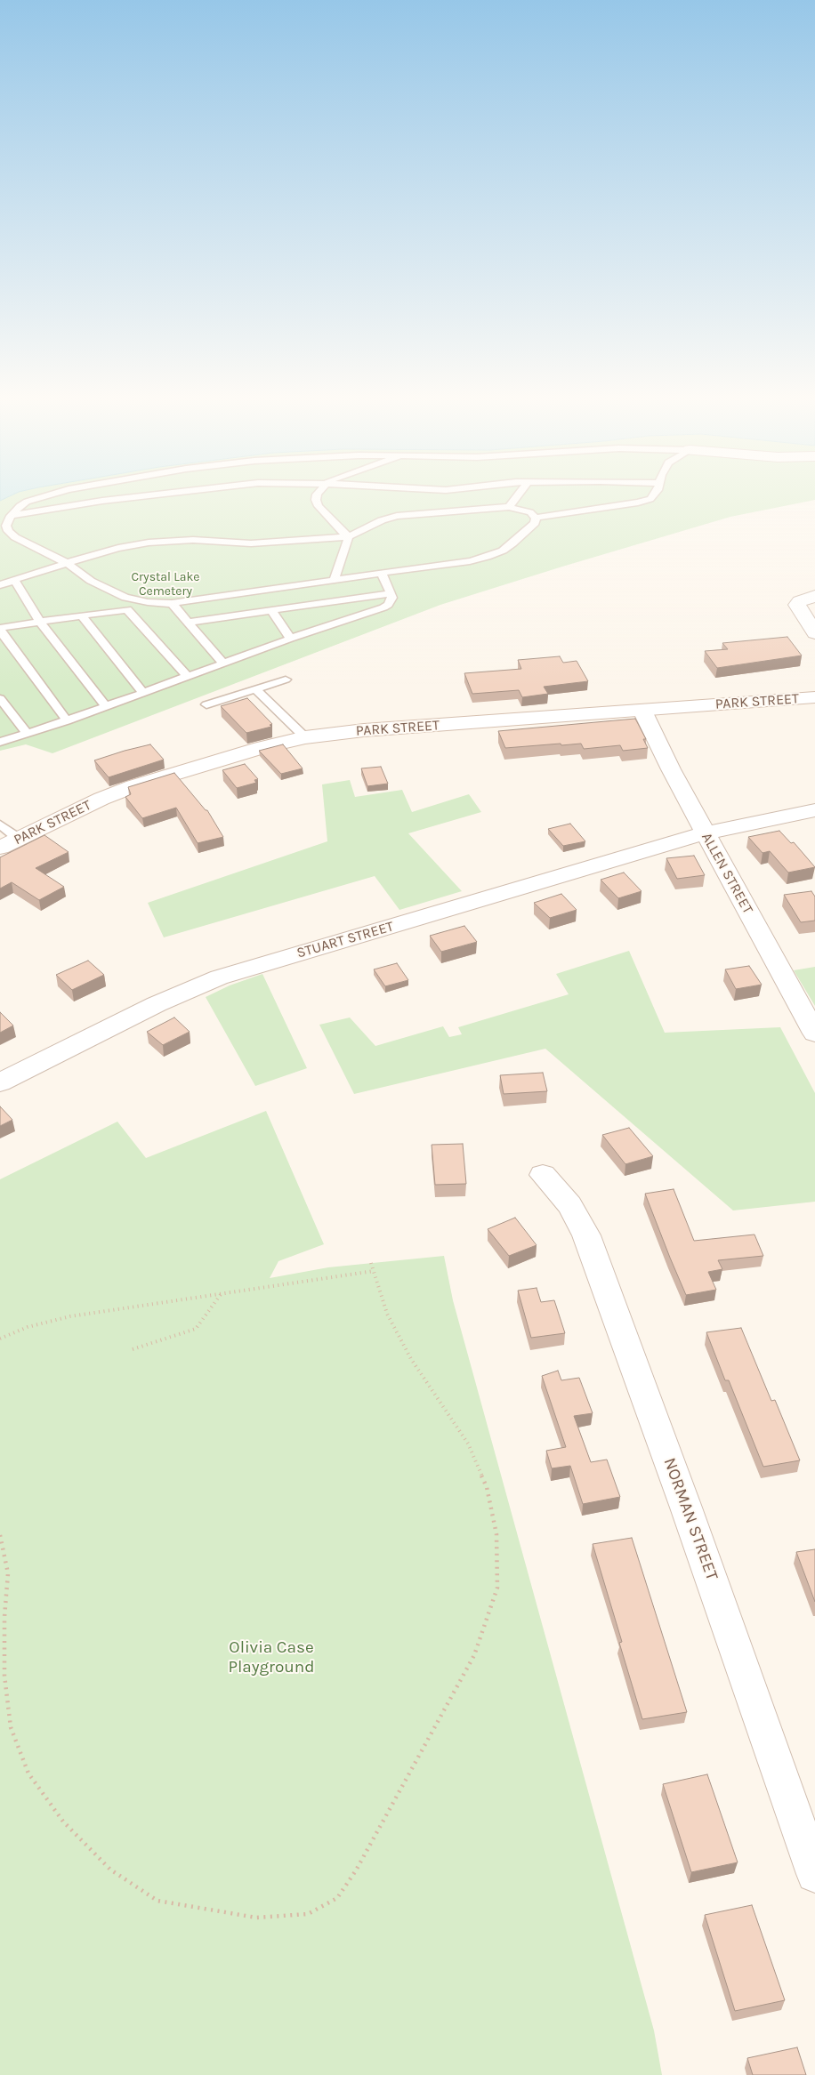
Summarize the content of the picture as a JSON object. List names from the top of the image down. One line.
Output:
{"streets":{"street":["PARK STREET","ALLEN STREET","STUART STREET","NORMAN STREET"]},"crossings":[["PARK STREET","ALLEN STREET"],["ALLEN STREET","STUART STREET"]],"parks":["Crystal Lake Cemetery","Olivia Case Playground"]}
